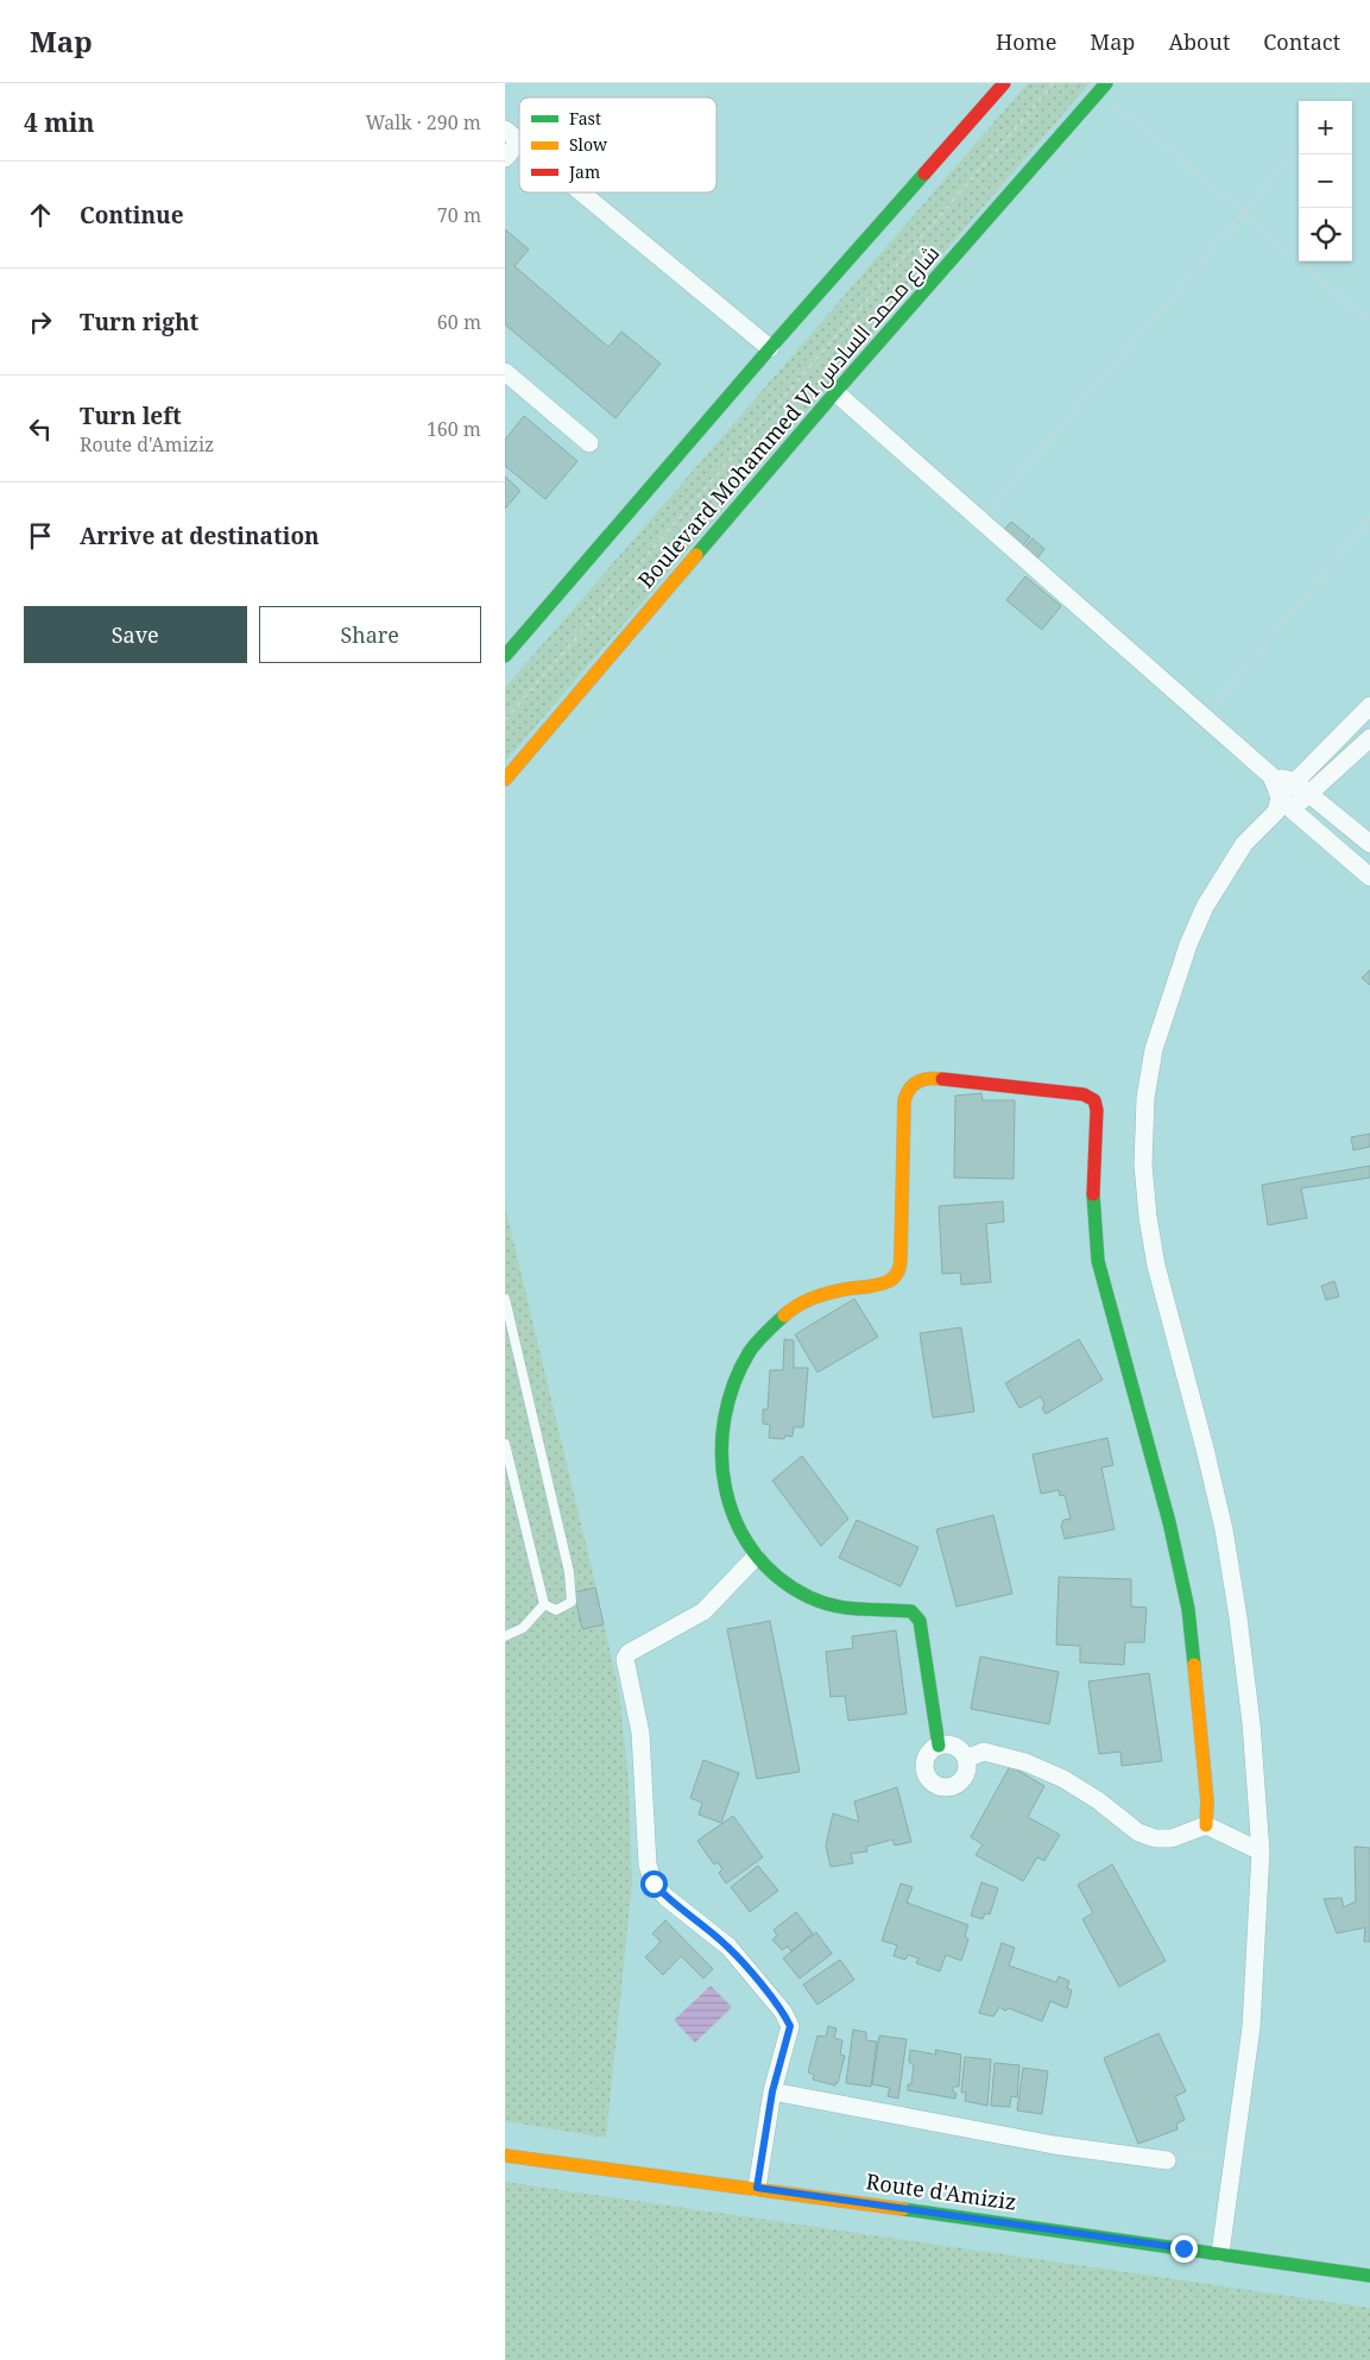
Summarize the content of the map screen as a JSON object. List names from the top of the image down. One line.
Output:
{"streets":{"main road":["Boulevard Mohammed VI شارع محمد السادس","Route d'Amiziz"]},"legend":["Fast","Slow","Jam"],"page":{"header":"Map","nav":["Home","Map","About","Contact"],"heading":["4 min","Walk · 290 m"],"map_buttons":["+","−"],"list":[["Continue","70 m"],["Turn right","60 m"],["Turn left","Route d'Amiziz","160 m"],"Arrive at destination"],"buttons":["Save","Share"]}}
